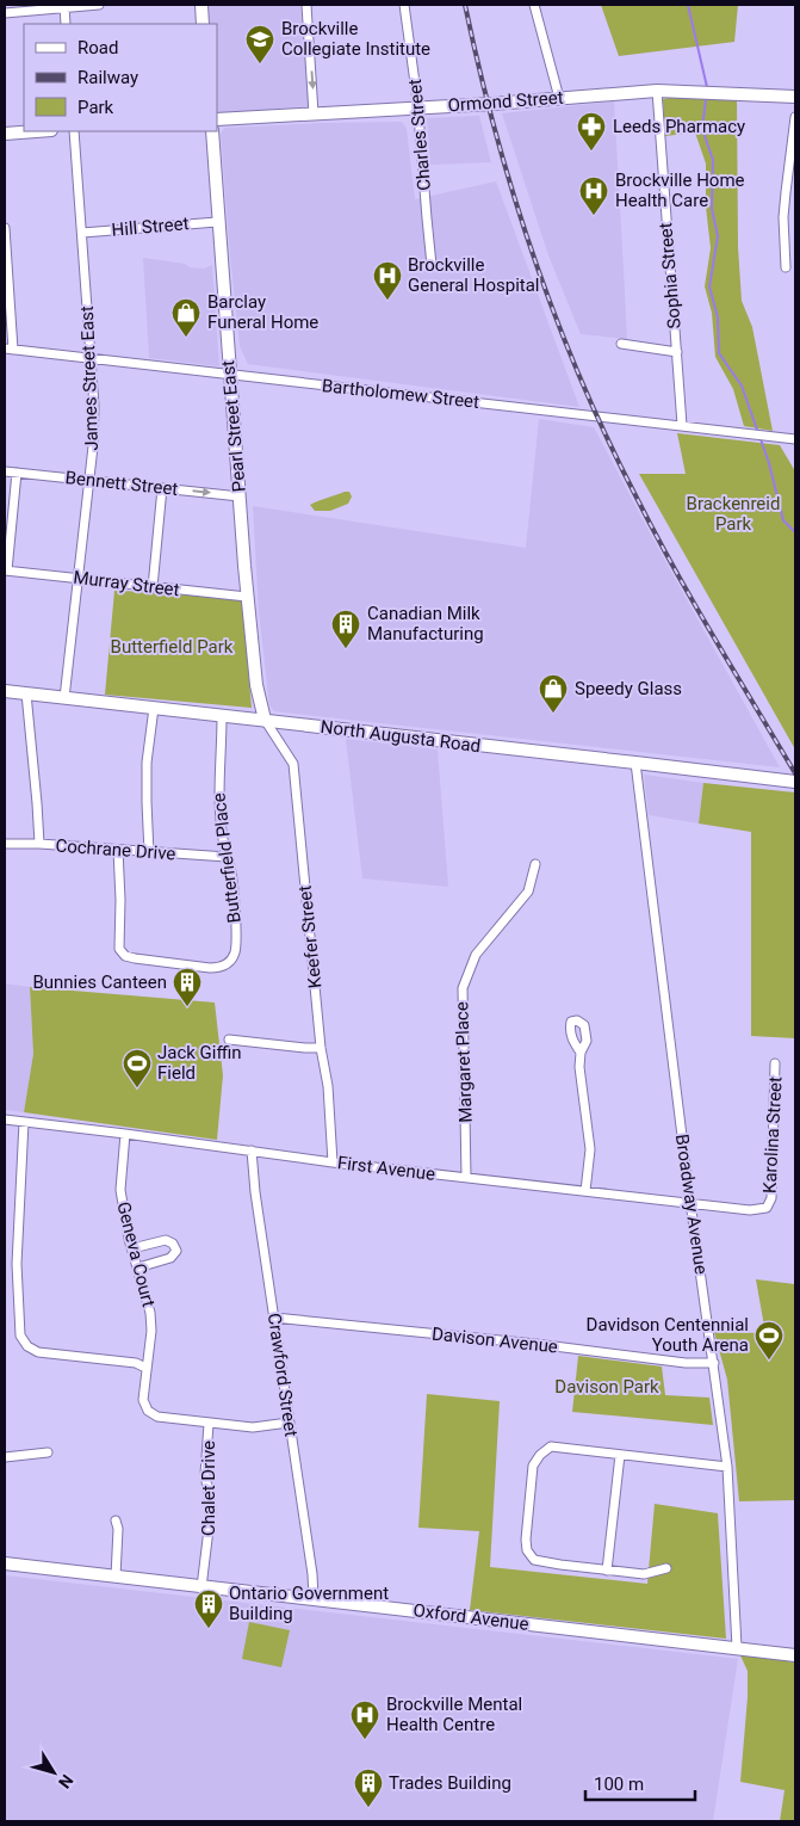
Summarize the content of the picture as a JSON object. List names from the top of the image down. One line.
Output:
{"streets":{"street":["Ormond Street","Charles Street","Hill Street","Sophia Street","James Street East","Bartholomew Street","Pearl Street East","Bennett Street","Murray Street","North Augusta Road","Cochrane Drive","Butterfield Place","Keefer Street","Margaret Place","Karolina Street","First Avenue","Broadway Avenue","Geneva Court","Davison Avenue","Crawford Street","Chalet Drive","Oxford Avenue"]},"crossings":[["Ormond Street","Charles Street"],["Ormond Street","Sophia Street"],["Hill Street","James Street East"],["Hill Street","Pearl Street East"],["Sophia Street","Bartholomew Street"],["James Street East","Bartholomew Street"],["James Street East","Bennett Street"],["James Street East","Murray Street"],["James Street East","North Augusta Road"],["Bartholomew Street","Pearl Street East"],["Pearl Street East","Bennett Street"],["Pearl Street East","Murray Street"],["Pearl Street East","North Augusta Road"],["Pearl Street East","Keefer Street"],["North Augusta Road","Butterfield Place"],["North Augusta Road","Keefer Street"],["North Augusta Road","Broadway Avenue"],["Cochrane Drive","Butterfield Place"],["Keefer Street","First Avenue"],["Margaret Place","First Avenue"],["Karolina Street","First Avenue"],["First Avenue","Broadway Avenue"],["First Avenue","Geneva Court"],["First Avenue","Crawford Street"],["Broadway Avenue","Davison Avenue"],["Broadway Avenue","Oxford Avenue"],["Geneva Court","Crawford Street"],["Geneva Court","Chalet Drive"],["Davison Avenue","Crawford Street"],["Crawford Street","Oxford Avenue"],["Chalet Drive","Oxford Avenue"]],"parks":["Brackenreid Park","Butterfield Park","Davison Park"],"places":{"school or university":["Brockville Collegiate Institute"],"pharmacy":["Leeds Pharmacy"],"hospital":["Brockville Home Health Care","Brockville General Hospital","Brockville Mental Health Centre"],"shop":["Barclay Funeral Home","Speedy Glass"],"building":["Canadian Milk Manufacturing","Bunnies Canteen","Ontario Government Building","Trades Building"],"sports":["Jack Giffin Field","Davidson Centennial Youth Arena"]},"legend":["Road","Railway","Park"],"scale_bar":"100 m","north":"bottom right"}
